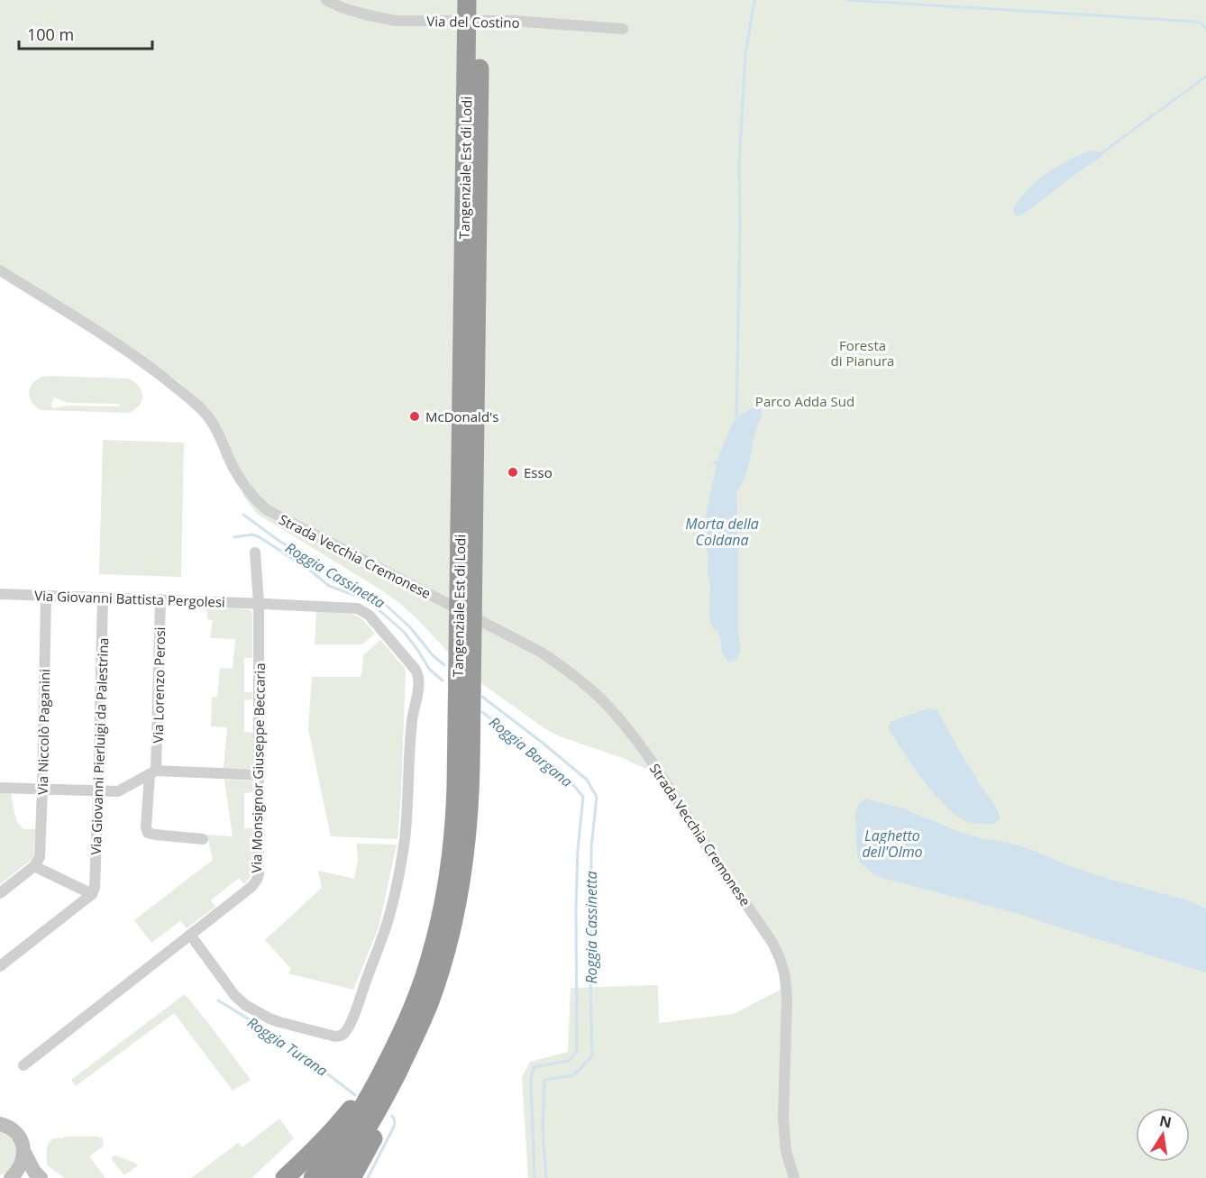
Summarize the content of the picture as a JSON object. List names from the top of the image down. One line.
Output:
{"streets":{"highway":["Tangenziale Est di Lodi"],"street":["Via del Costino","Strada Vecchia Cremonese","Via Giovanni Battista Pergolesi","Via Lorenzo Perosi","Via Niccolò Paganini","Via Giovanni Pierluigi da Palestrina","Via Monsignor Giuseppe Beccaria"]},"crossings":[["Via Giovanni Battista Pergolesi","Via Lorenzo Perosi"],["Via Giovanni Battista Pergolesi","Via Niccolò Paganini"],["Via Giovanni Battista Pergolesi","Via Giovanni Pierluigi da Palestrina"],["Via Giovanni Battista Pergolesi","Via Monsignor Giuseppe Beccaria"]],"water":["Morta della Coldana","Roggia Cassinetta","Roggia Bargana","Laghetto dell'Olmo","Roggia Turana"],"parks":["Foresta di Pianura","Parco Adda Sud"],"places":["McDonald's","Esso"],"scale_bar":"100 m","north":"top"}
